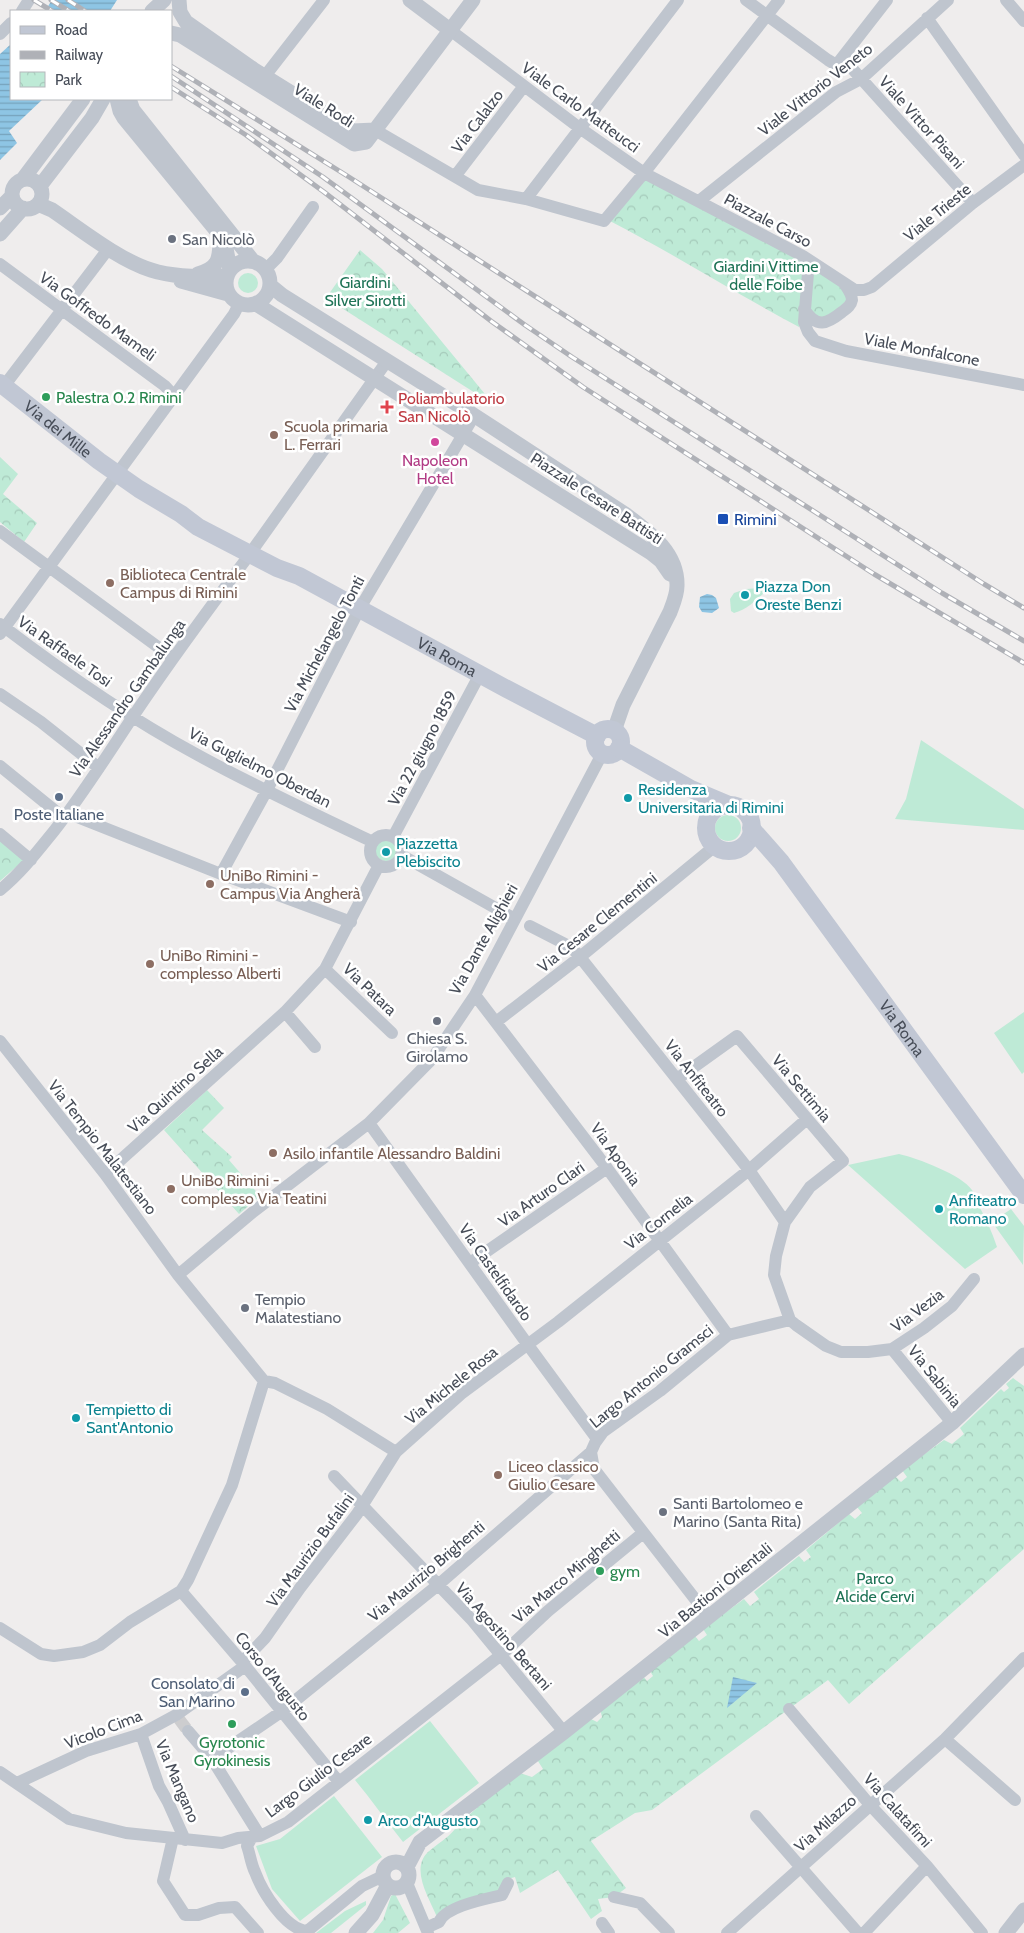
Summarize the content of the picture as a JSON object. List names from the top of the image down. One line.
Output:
{"streets":{"main road":["Via dei Mille","Via Roma"],"street":["Viale Vittorio Veneto","Viale Rodi","Viale Carlo Matteucci","Via Calalzo","Viale Vittor Pisani","Viale Trieste","Piazzale Carso","Via Goffredo Mameli","Viale Monfalcone","Piazzale Cesare Battisti","Via Michelangelo Tonti","Via Raffaele Tosi","Via Alessandro Gambalunga","Via 22 giugno 1859","Via Guglielmo Oberdan","Via Cesare Clementini","Via Dante Alighieri","Via Patara","Via Anfiteatro","Via Settimia","Via Quintino Sella","Via Tempio Malatestiano","Via Aponia","Via Arturo Clari","Via Cornelia","Via Castelfidardo","Via Vezia","Largo Antonio Gramsci","Via Sabinia","Via Michele Rosa","Via Maurizio Bufalini","Via Maurizio Brighenti","Via Marco Minghetti","Via Bastioni Orientali","Via Agostino Bertani","Corso d'Augusto","Vicolo Cima","Largo Giulio Cesare","Via Mangano","Via Calatafimi","Via Milazzo"]},"crossings":[["Viale Vittorio Veneto","Viale Carlo Matteucci"],["Viale Vittorio Veneto","Viale Vittor Pisani"],["Viale Vittorio Veneto","Piazzale Carso"],["Viale Carlo Matteucci","Via Calalzo"],["Viale Carlo Matteucci","Piazzale Carso"],["Viale Vittor Pisani","Viale Trieste"],["Viale Trieste","Piazzale Carso"],["Piazzale Carso","Viale Monfalcone"],["Via dei Mille","Via Roma"],["Piazzale Cesare Battisti","Via Michelangelo Tonti"],["Piazzale Cesare Battisti","Via Alessandro Gambalunga"],["Via Michelangelo Tonti","Via Roma"],["Via Michelangelo Tonti","Via Guglielmo Oberdan"],["Via Raffaele Tosi","Via Alessandro Gambalunga"],["Via Raffaele Tosi","Via Guglielmo Oberdan"],["Via Roma","Via Alessandro Gambalunga"],["Via Roma","Via 22 giugno 1859"],["Via Roma","Via Cesare Clementini"],["Via Roma","Via Dante Alighieri"],["Via Alessandro Gambalunga","Via Guglielmo Oberdan"],["Via 22 giugno 1859","Via Guglielmo Oberdan"],["Via Cesare Clementini","Via Anfiteatro"],["Via Cesare Clementini","Via Aponia"],["Via Dante Alighieri","Via Tempio Malatestiano"],["Via Dante Alighieri","Via Aponia"],["Via Dante Alighieri","Via Castelfidardo"],["Via Anfiteatro","Via Settimia"],["Via Anfiteatro","Via Cornelia"],["Via Settimia","Via Cornelia"],["Via Quintino Sella","Via Tempio Malatestiano"],["Via Aponia","Via Arturo Clari"],["Via Aponia","Via Cornelia"],["Via Aponia","Largo Antonio Gramsci"],["Via Arturo Clari","Via Castelfidardo"],["Via Cornelia","Via Castelfidardo"],["Via Cornelia","Via Michele Rosa"],["Via Castelfidardo","Largo Antonio Gramsci"],["Via Castelfidardo","Via Michele Rosa"],["Via Castelfidardo","Via Maurizio Brighenti"],["Via Castelfidardo","Via Marco Minghetti"],["Via Castelfidardo","Via Bastioni Orientali"],["Via Vezia","Via Sabinia"],["Largo Antonio Gramsci","Via Maurizio Brighenti"],["Via Sabinia","Via Bastioni Orientali"],["Via Michele Rosa","Via Maurizio Bufalini"],["Via Maurizio Bufalini","Via Agostino Bertani"],["Via Maurizio Bufalini","Corso d'Augusto"],["Via Maurizio Bufalini","Vicolo Cima"],["Via Maurizio Brighenti","Via Agostino Bertani"],["Via Maurizio Brighenti","Corso d'Augusto"],["Via Marco Minghetti","Via Agostino Bertani"],["Via Marco Minghetti","Largo Giulio Cesare"],["Via Bastioni Orientali","Via Agostino Bertani"],["Corso d'Augusto","Vicolo Cima"],["Corso d'Augusto","Largo Giulio Cesare"],["Vicolo Cima","Largo Giulio Cesare"],["Vicolo Cima","Via Mangano"],["Largo Giulio Cesare","Via Mangano"],["Via Calatafimi","Via Milazzo"]],"parks":["Giardini Vittime delle Foibe","Giardini Silver Sirotti","Parco Alcide Cervi"],"places":{"other":["San Nicolò","Palestra 0.2 Rimini","Scuola primaria L. Ferrari","Napoleon Hotel","Biblioteca Centrale Campus di Rimini","Piazza Don Oreste Benzi","Poste Italiane","Residenza Universitaria di Rimini","Piazzetta Plebiscito","UniBo Rimini - Campus Via Angherà","UniBo Rimini - complesso Alberti","Chiesa S. Girolamo","Asilo infantile Alessandro Baldini","UniBo Rimini - complesso Via Teatini","Anfiteatro Romano","Tempio Malatestiano","Tempietto di Sant'Antonio","Liceo classico Giulio Cesare","Santi Bartolomeo e Marino (Santa Rita)","gym","Consolato di San Marino","Gyrotonic Gyrokinesis","Arco d'Augusto"],"health":["Poliambulatorio San Nicolò"],"transit":["Rimini"]},"legend":["Road","Railway","Park"]}
